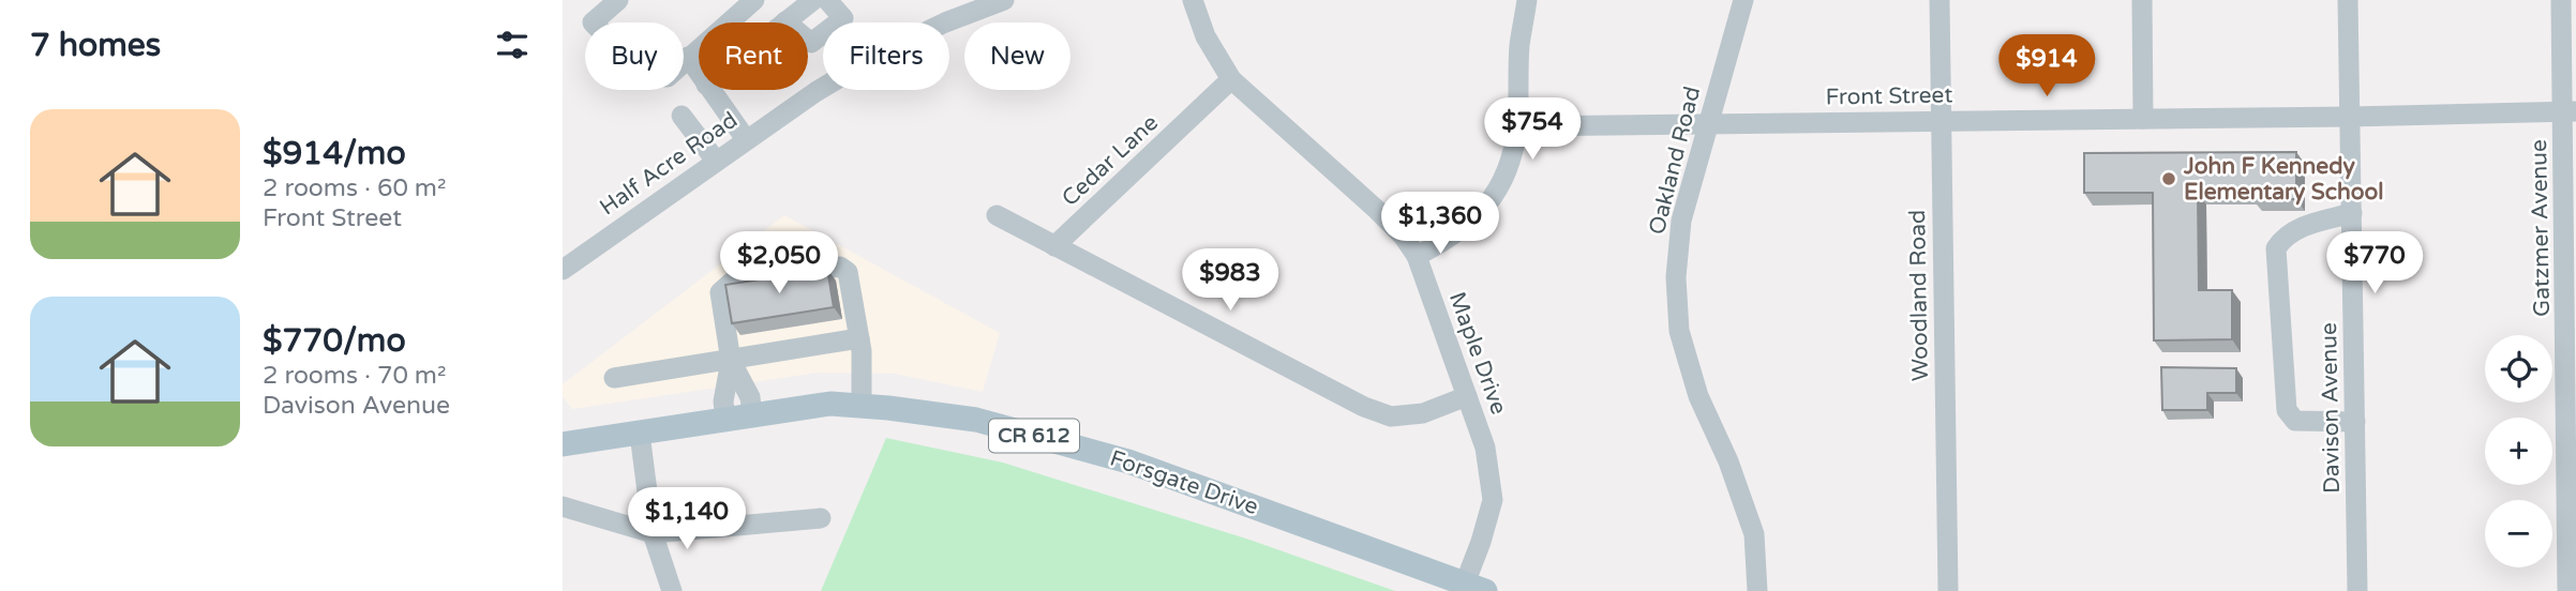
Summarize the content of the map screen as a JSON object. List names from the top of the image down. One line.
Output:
{"streets":{"main road":["CR 612","Forsgate Drive"],"street":["Front Street","Cedar Lane","Oakland Road","Half Acre Road","Gatzmer Avenue","Woodland Road","Maple Drive","Davison Avenue"]},"crossings":[["Front Street","Oakland Road"],["Front Street","Gatzmer Avenue"],["Front Street","Woodland Road"],["Front Street","Davison Avenue"],["Cedar Lane","Maple Drive"],["Maple Drive","Forsgate Drive"]],"places":["John F Kennedy Elementary School"],"page":{"heading":"7 homes","chip":["Buy","Rent","Filters","New"],"price":["$914","$754","$1,360","$2,050","$770","$983","$1,140"],"list":[{"name":"$914/mo","note":"2 rooms · 60 m² · Front Street"},{"name":"$770/mo","note":"2 rooms · 70 m² · Davison Avenue"}],"map_buttons":["+","−"]}}
